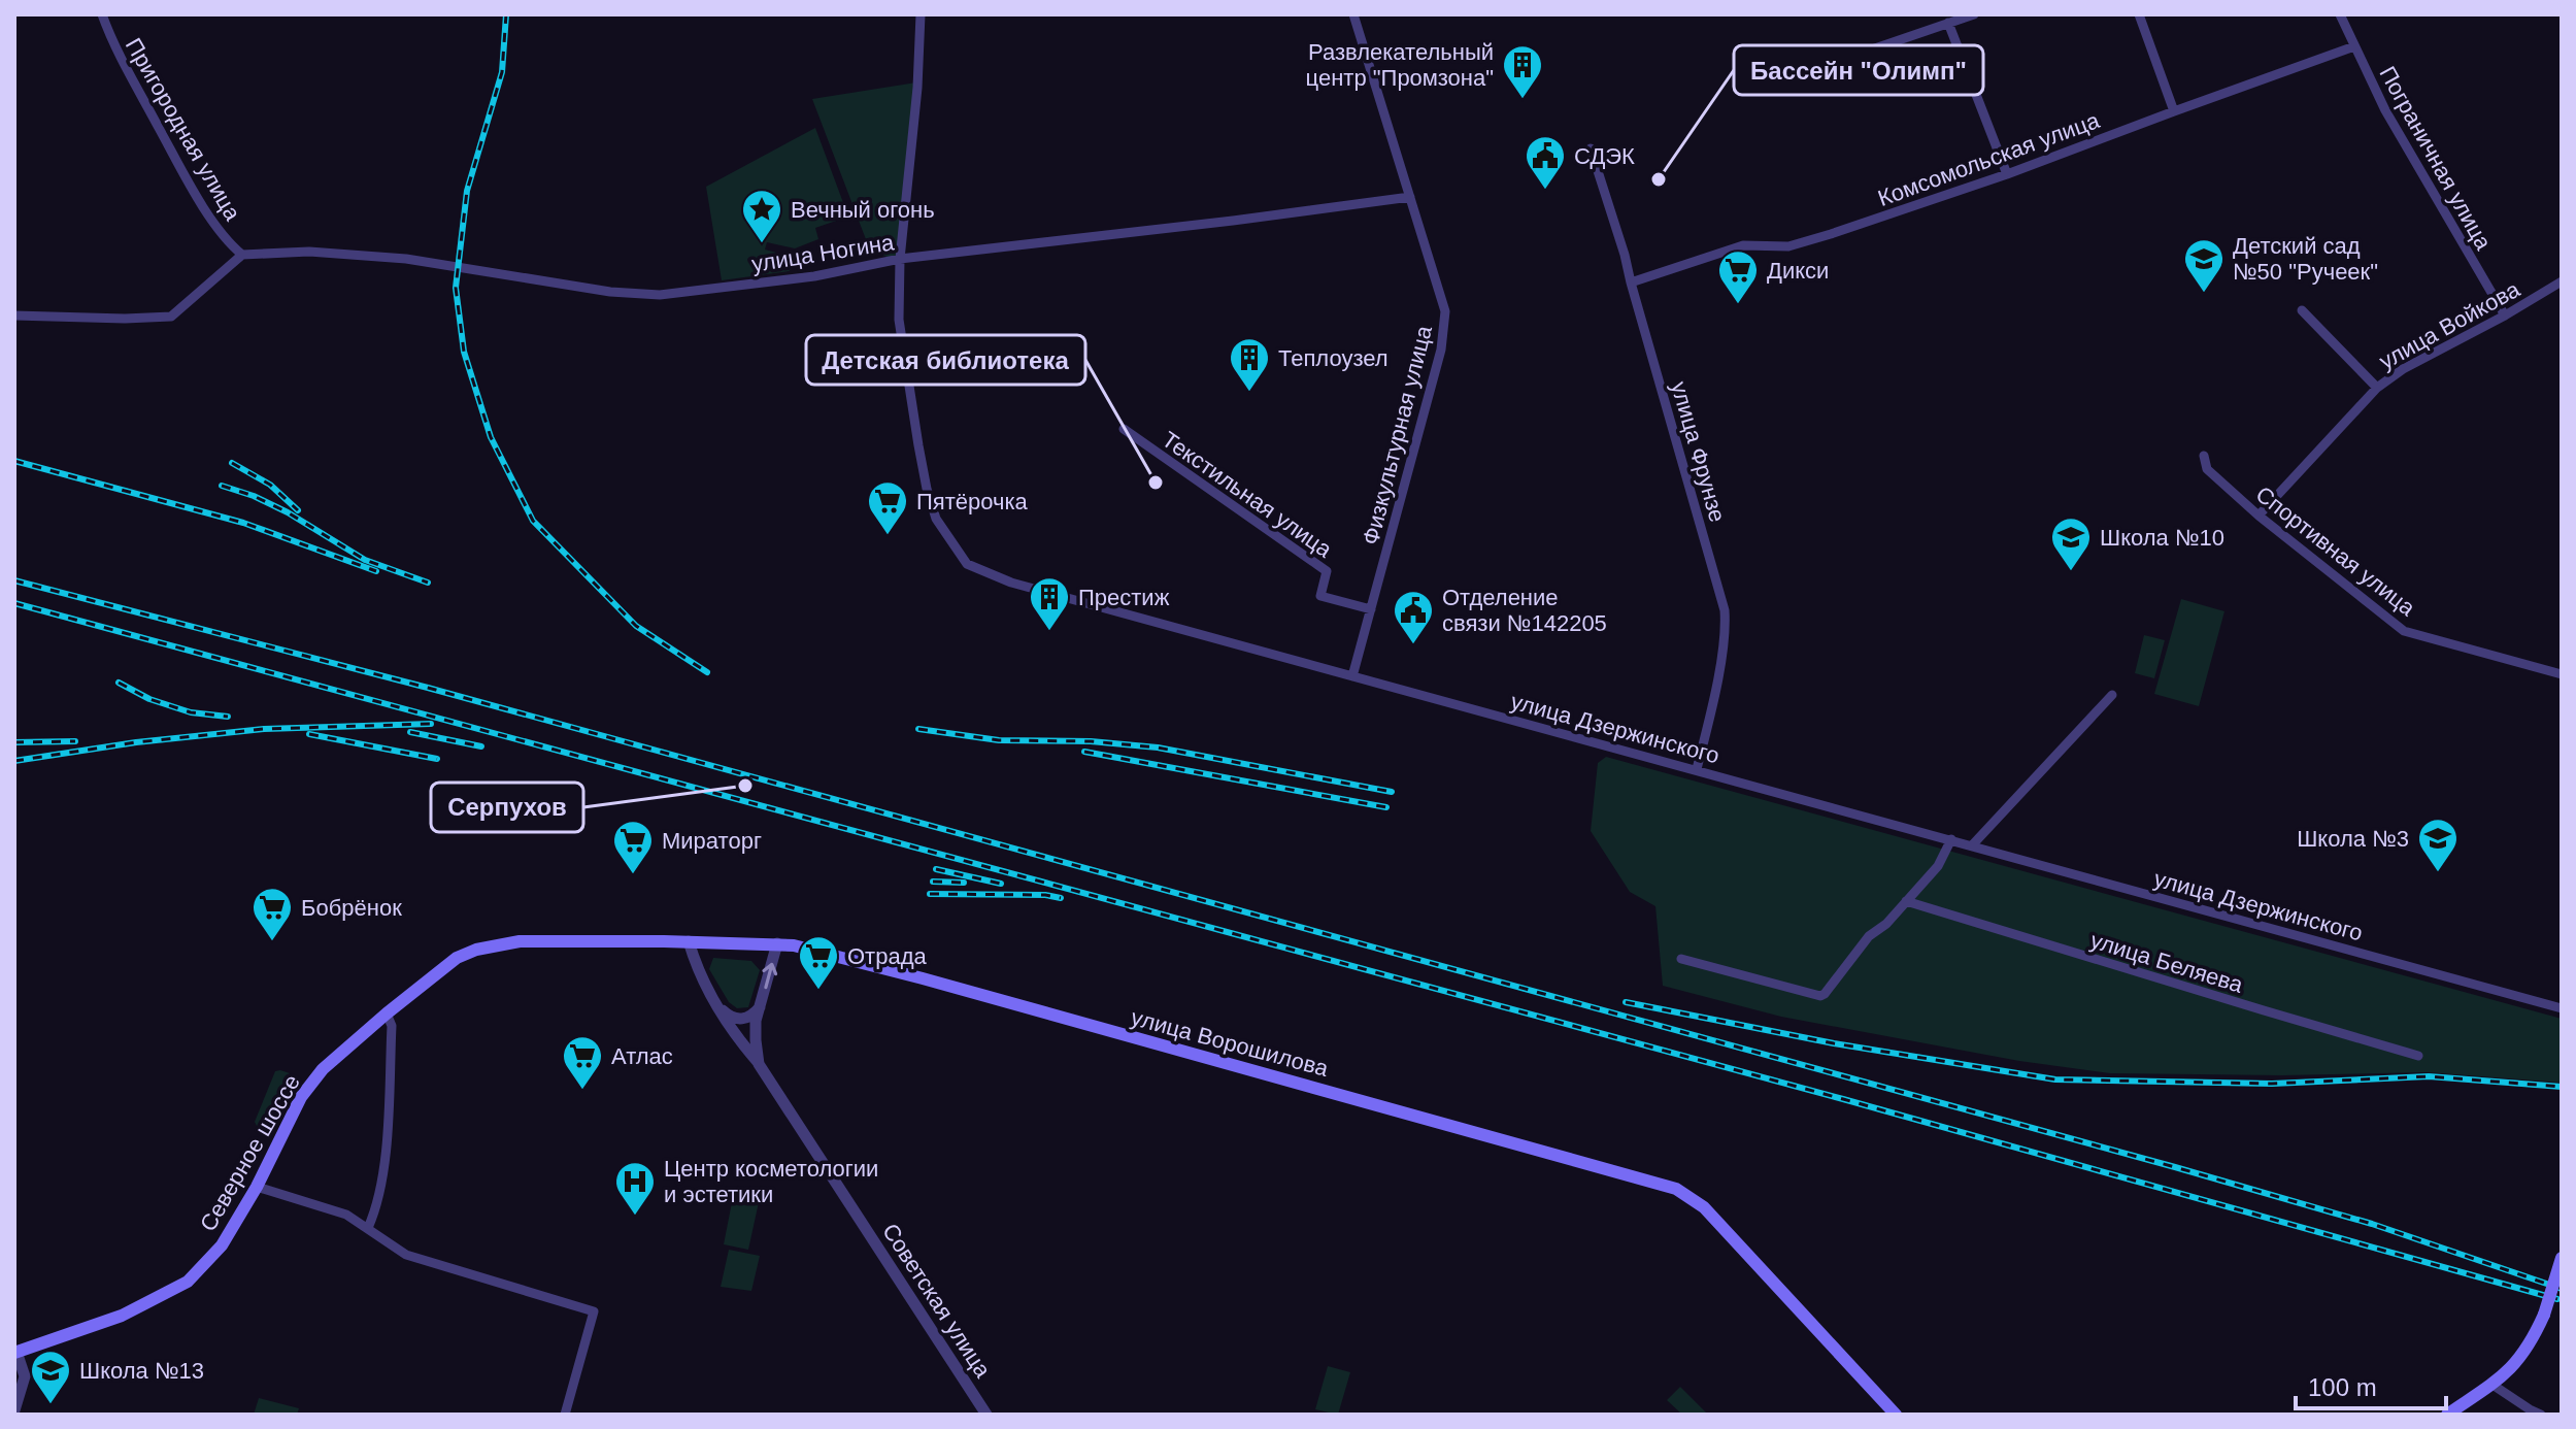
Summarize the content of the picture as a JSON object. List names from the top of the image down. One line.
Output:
{"streets":{"main road":["улица Ворошилова","Северное шоссе"],"street":["Пригородная улица","Пограничная улица","Комсомольская улица","улица Ногина","улица Войкова","Физкультурная улица","улица Фрунзе","Текстильная улица","Спортивная улица","улица Дзержинского","улица Беляева","Советская улица"]},"crossings":[["Пригородная улица","улица Ногина"],["Пограничная улица","Комсомольская улица"],["Пограничная улица","улица Войкова"],["Комсомольская улица","улица Фрунзе"],["улица Ногина","Физкультурная улица"],["улица Ногина","улица Дзержинского"],["улица Войкова","Спортивная улица"],["Физкультурная улица","Текстильная улица"],["Физкультурная улица","улица Дзержинского"],["улица Фрунзе","улица Дзержинского"],["улица Ворошилова","Северное шоссе"],["улица Ворошилова","Советская улица"]],"places":{"building":["Развлекательный центр \"Промзона\"","Теплоузел","Престиж"],"other":["Бассейн \"Олимп\"","Детская библиотека","Серпухов"],"public building":["СДЭК","Отделение связи №142205"],"place":["Вечный огонь"],"school or university":["Детский сад №50 \"Ручеек\"","Школа №10","Школа №3","Школа №13"],"supermarket":["Дикси","Пятёрочка","Мираторг","Бобрёнок","Отрада","Атлас"],"hospital":["Центр косметологии и эстетики"]},"scale_bar":"100 m"}
